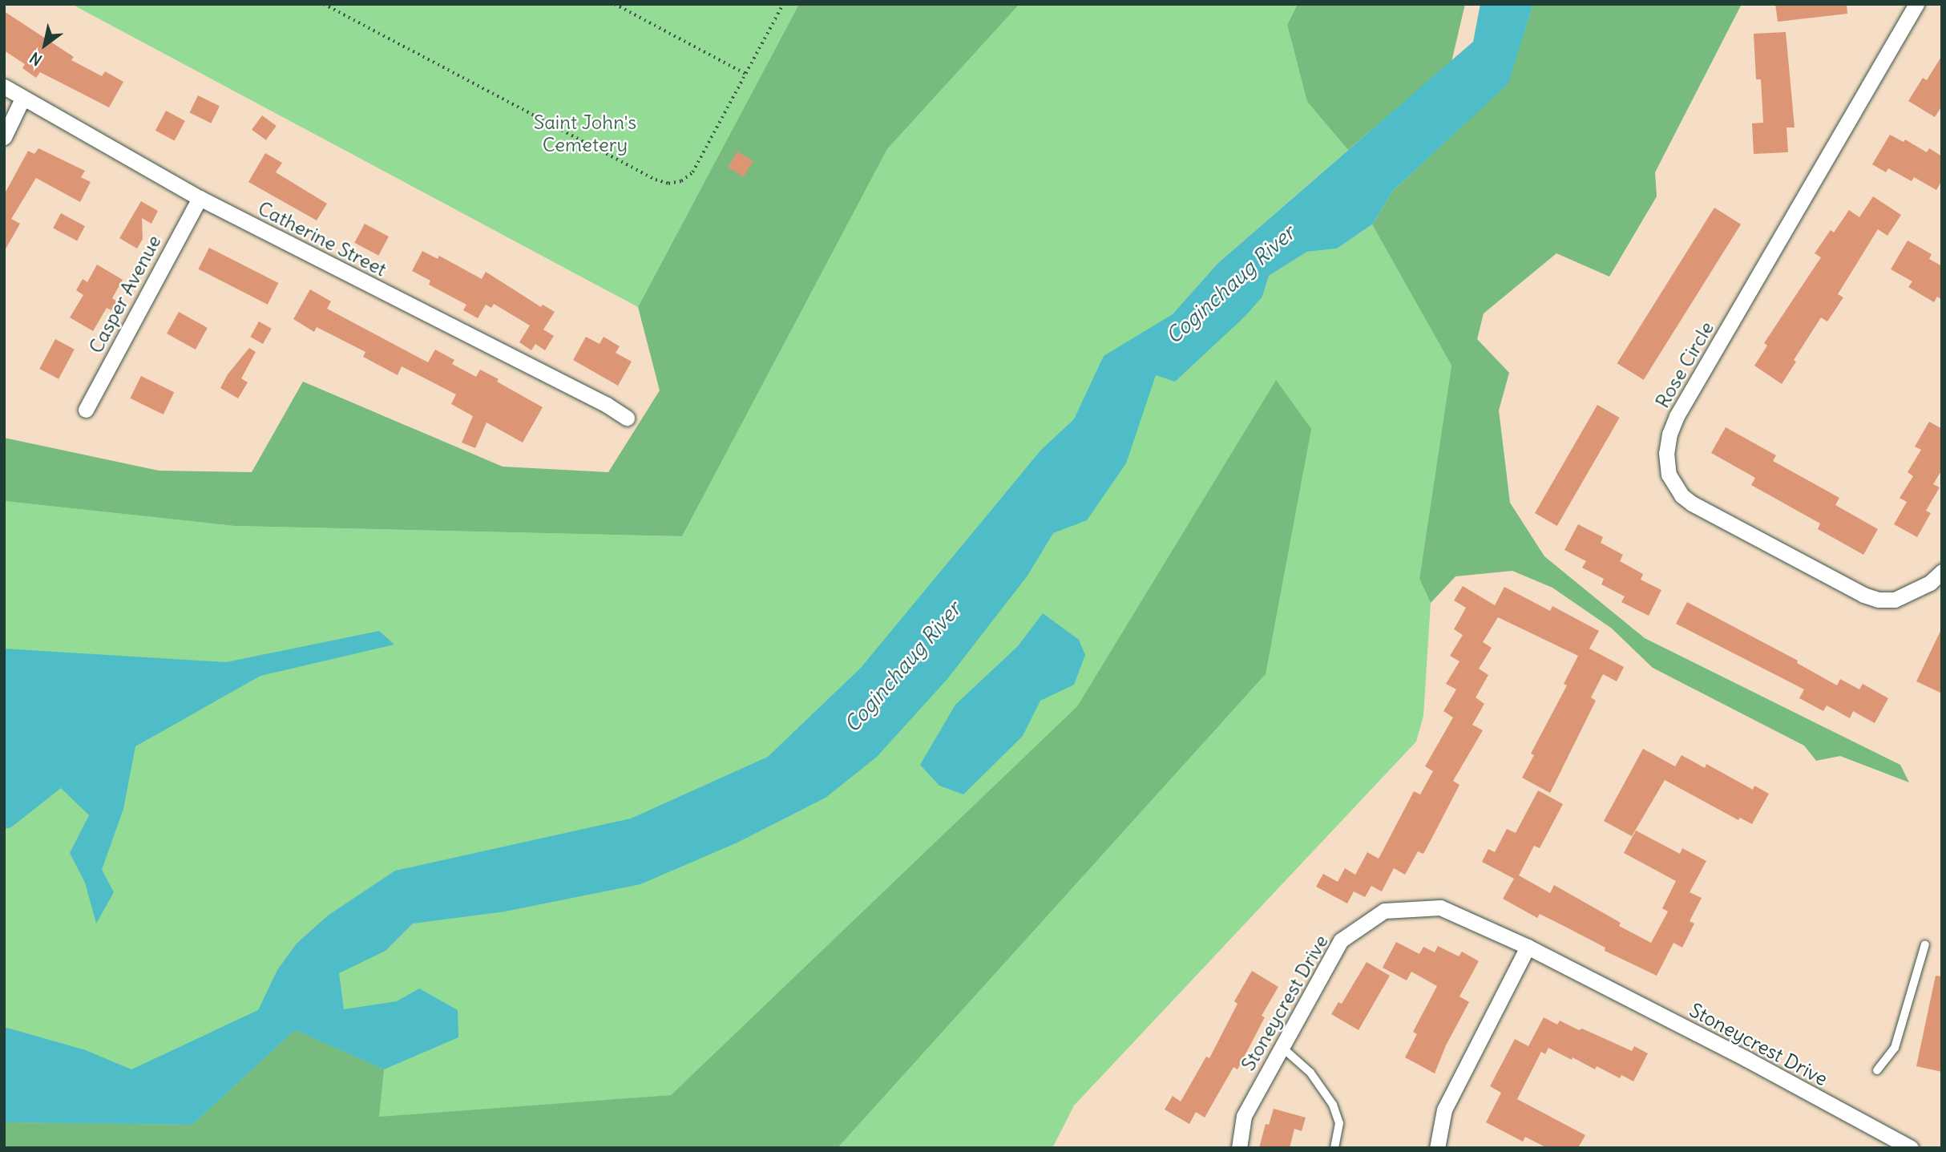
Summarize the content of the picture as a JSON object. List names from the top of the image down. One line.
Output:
{"streets":{"street":["Catherine Street","Casper Avenue","Rose Circle","Stoneycrest Drive"]},"crossings":[["Catherine Street","Casper Avenue"]],"water":["Coginchaug River"],"parks":["Saint John's Cemetery"],"north":"bottom left"}
